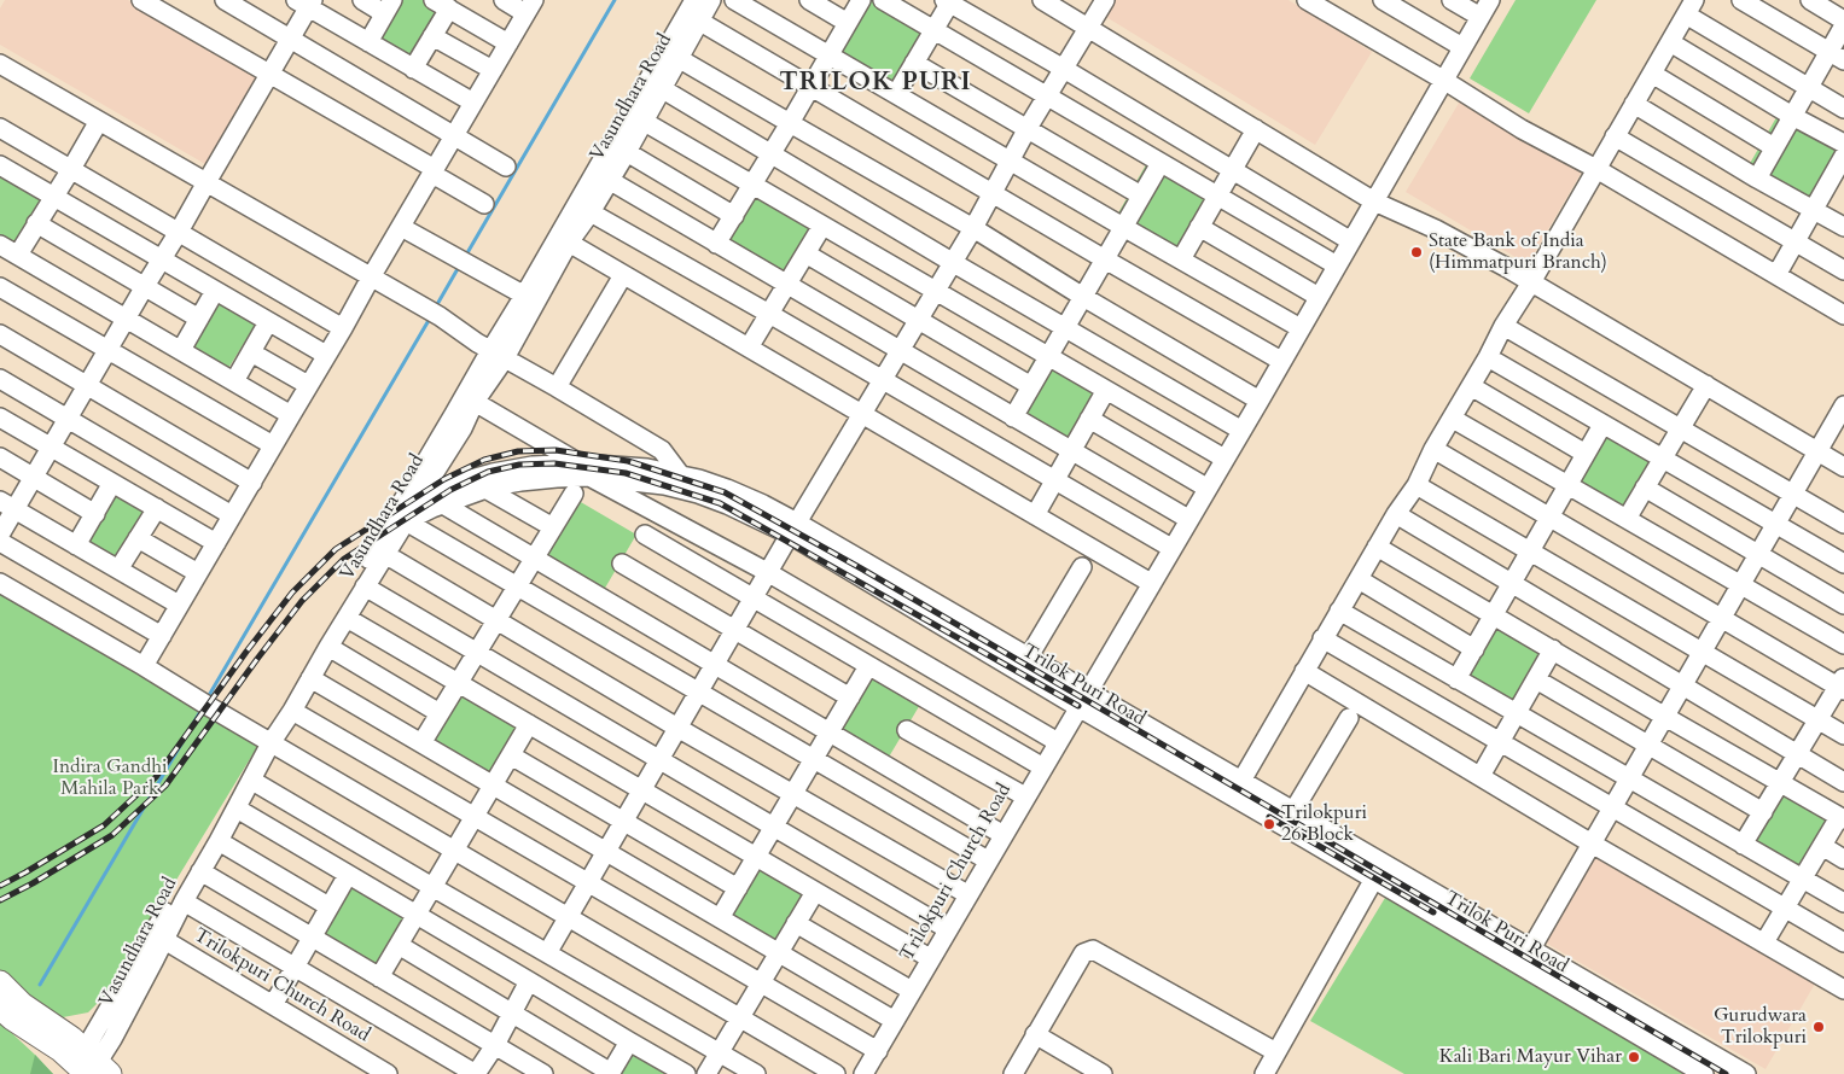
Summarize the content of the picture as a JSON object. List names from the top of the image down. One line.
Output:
{"streets":{"street":["Vasundhara Road","Trilok Puri Road","Trilokpuri Church Road"]},"crossings":[["Vasundhara Road","Trilok Puri Road"],["Vasundhara Road","Trilokpuri Church Road"],["Trilok Puri Road","Trilokpuri Church Road"]],"districts":["TRILOK PURI"],"parks":["Indira Gandhi Mahila Park"],"places":["State Bank of India (Himmatpuri Branch)","Trilokpuri 26 Block","Gurudwara Trilokpuri","Kali Bari Mayur Vihar"]}
